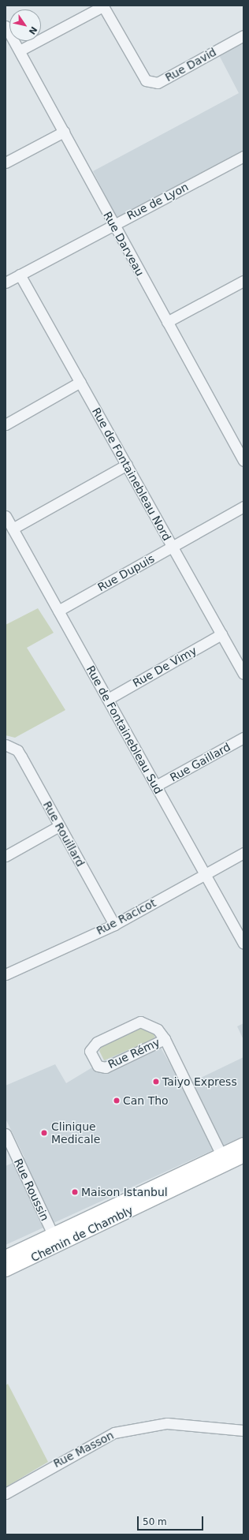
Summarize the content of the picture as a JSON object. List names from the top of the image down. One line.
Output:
{"streets":{"main road":["Chemin de Chambly"],"street":["Rue David","Rue de Lyon","Rue Darveau","Rue de Fontainebleau Nord","Rue Dupuis","Rue De Vimy","Rue de Fontainebleau Sud","Rue Gaillard","Rue Rouillard","Rue Racicot","Rue Rémy","Rue Roussin","Rue Masson"]},"crossings":[["Rue de Lyon","Rue Darveau"],["Rue de Lyon","Rue de Fontainebleau Nord"],["Rue de Fontainebleau Nord","Rue Dupuis"],["Rue de Fontainebleau Nord","Rue De Vimy"],["Rue Dupuis","Rue de Fontainebleau Sud"],["Rue De Vimy","Rue de Fontainebleau Sud"],["Rue de Fontainebleau Sud","Rue Gaillard"],["Rue de Fontainebleau Sud","Rue Racicot"],["Rue Rouillard","Rue Racicot"],["Rue Rémy","Chemin de Chambly"],["Rue Roussin","Chemin de Chambly"]],"places":["Taiyo Express","Can Tho","Clinique Medicale","Maison Istanbul"],"scale_bar":"50 m","north":"bottom right"}
